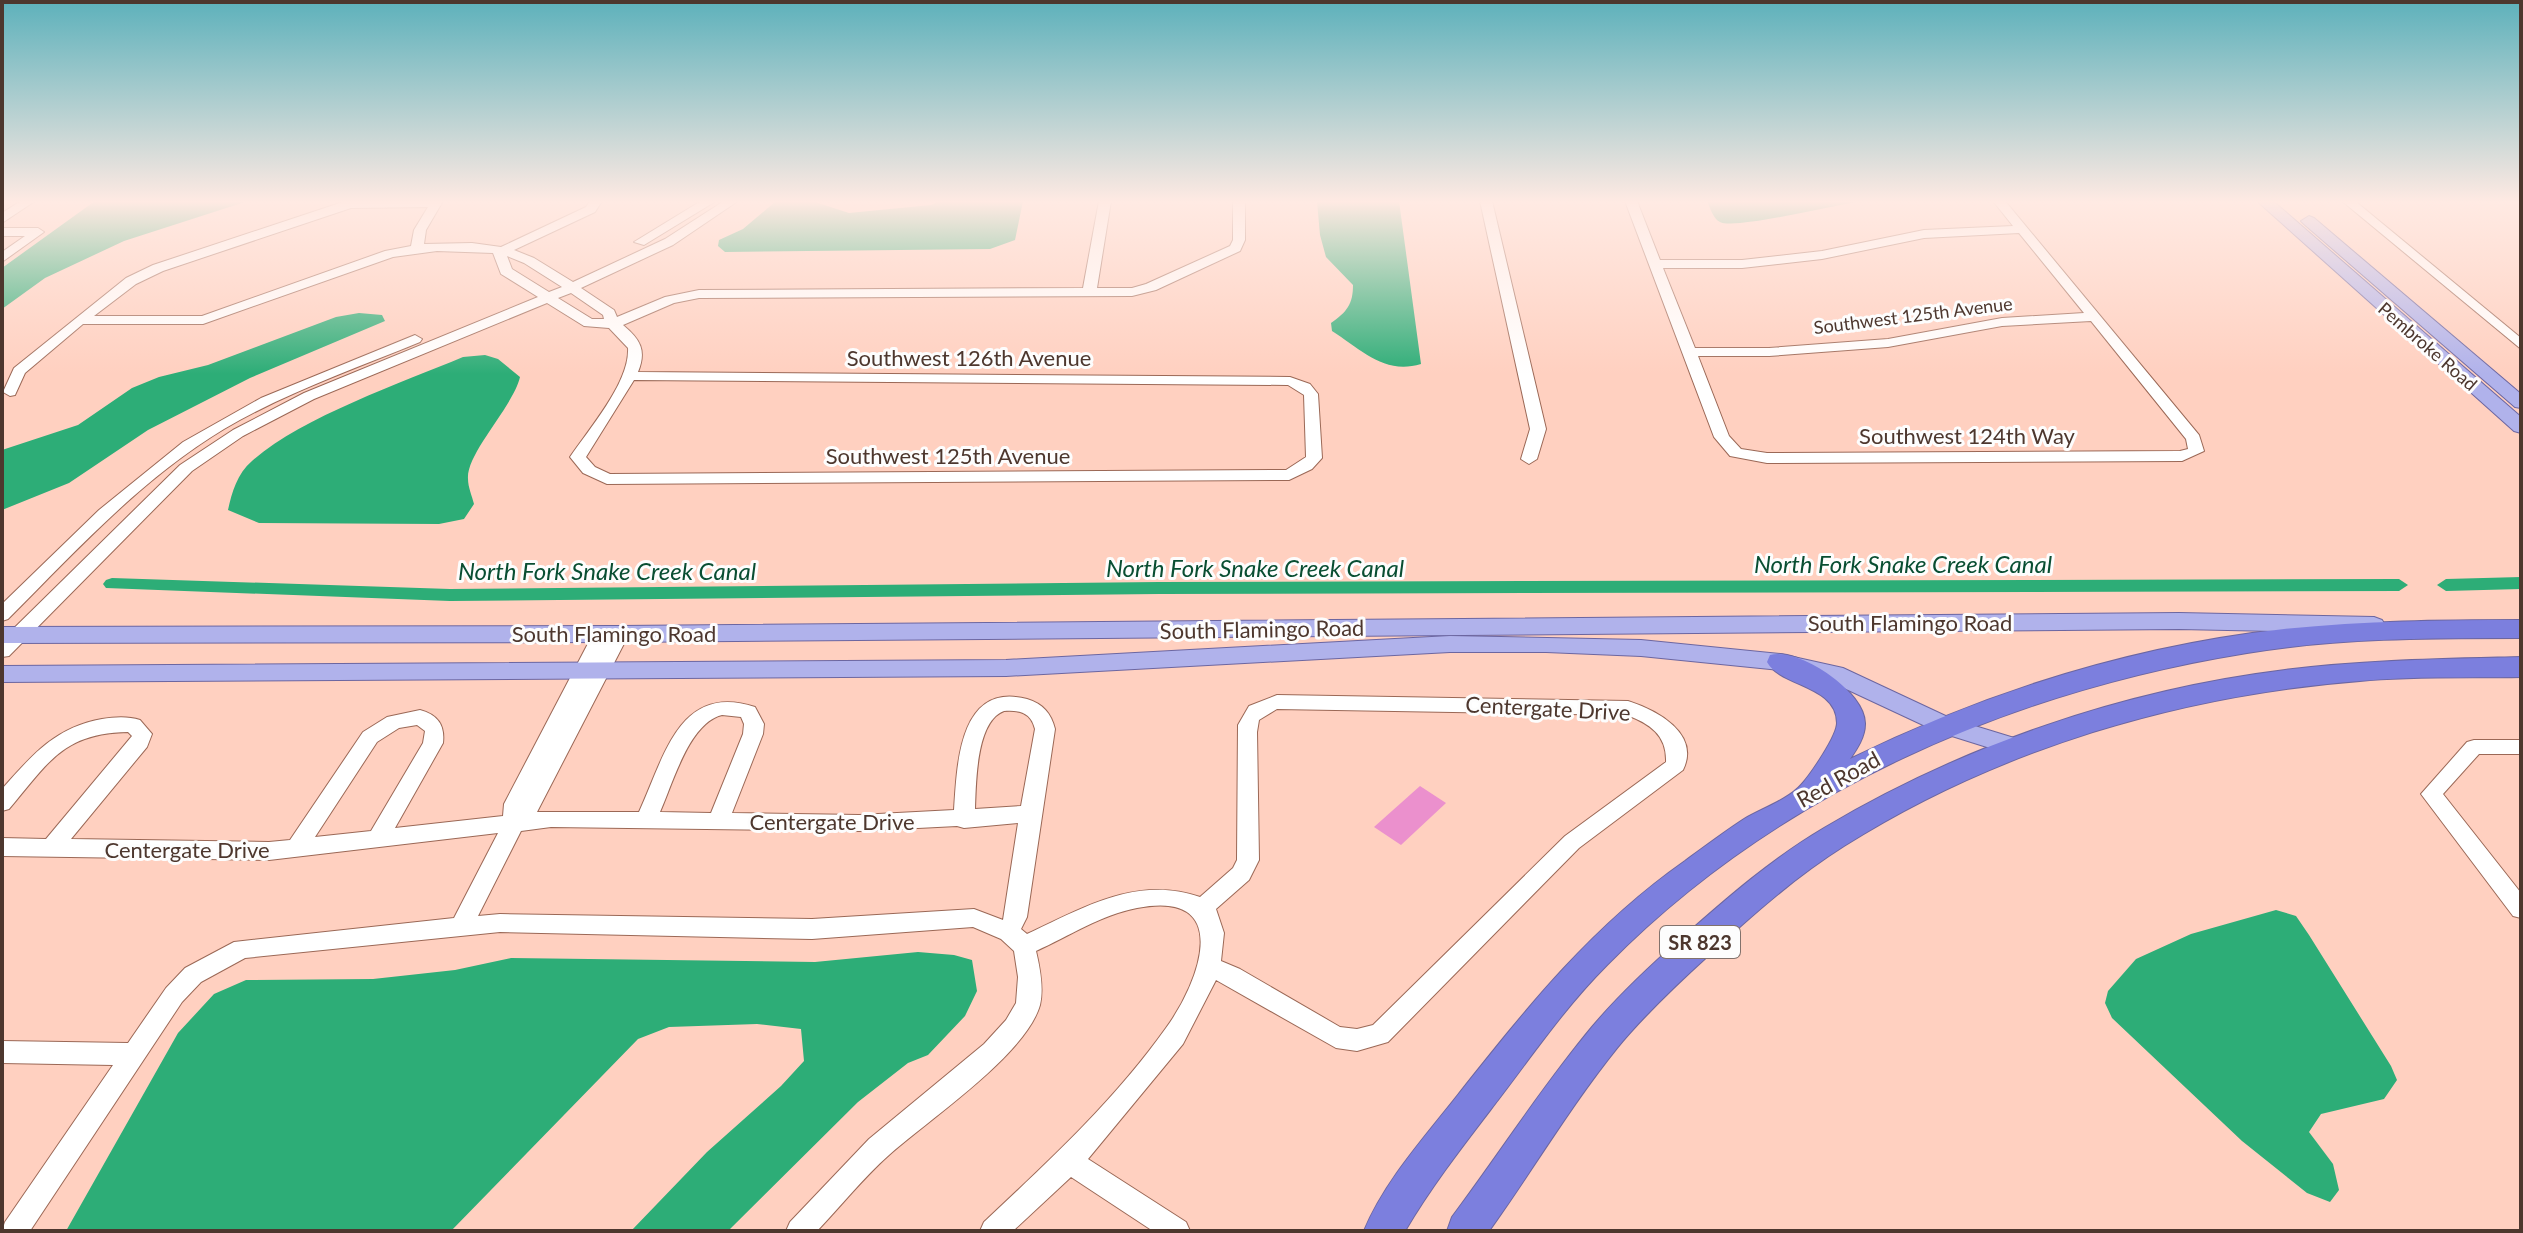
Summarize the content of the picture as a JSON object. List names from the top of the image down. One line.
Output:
{"streets":{"highway":["South Flamingo Road","Red Road","SR 823"],"main road":["Pembroke Road"],"street":["Southwest 125th Avenue","Southwest 126th Avenue","Southwest 124th Way","Centergate Drive"]},"crossings":[["Southwest 125th Avenue","Southwest 126th Avenue"],["Southwest 125th Avenue","Southwest 124th Way"],["South Flamingo Road","Red Road"],["South Flamingo Road","SR 823"]],"water":["North Fork Snake Creek Canal"]}
